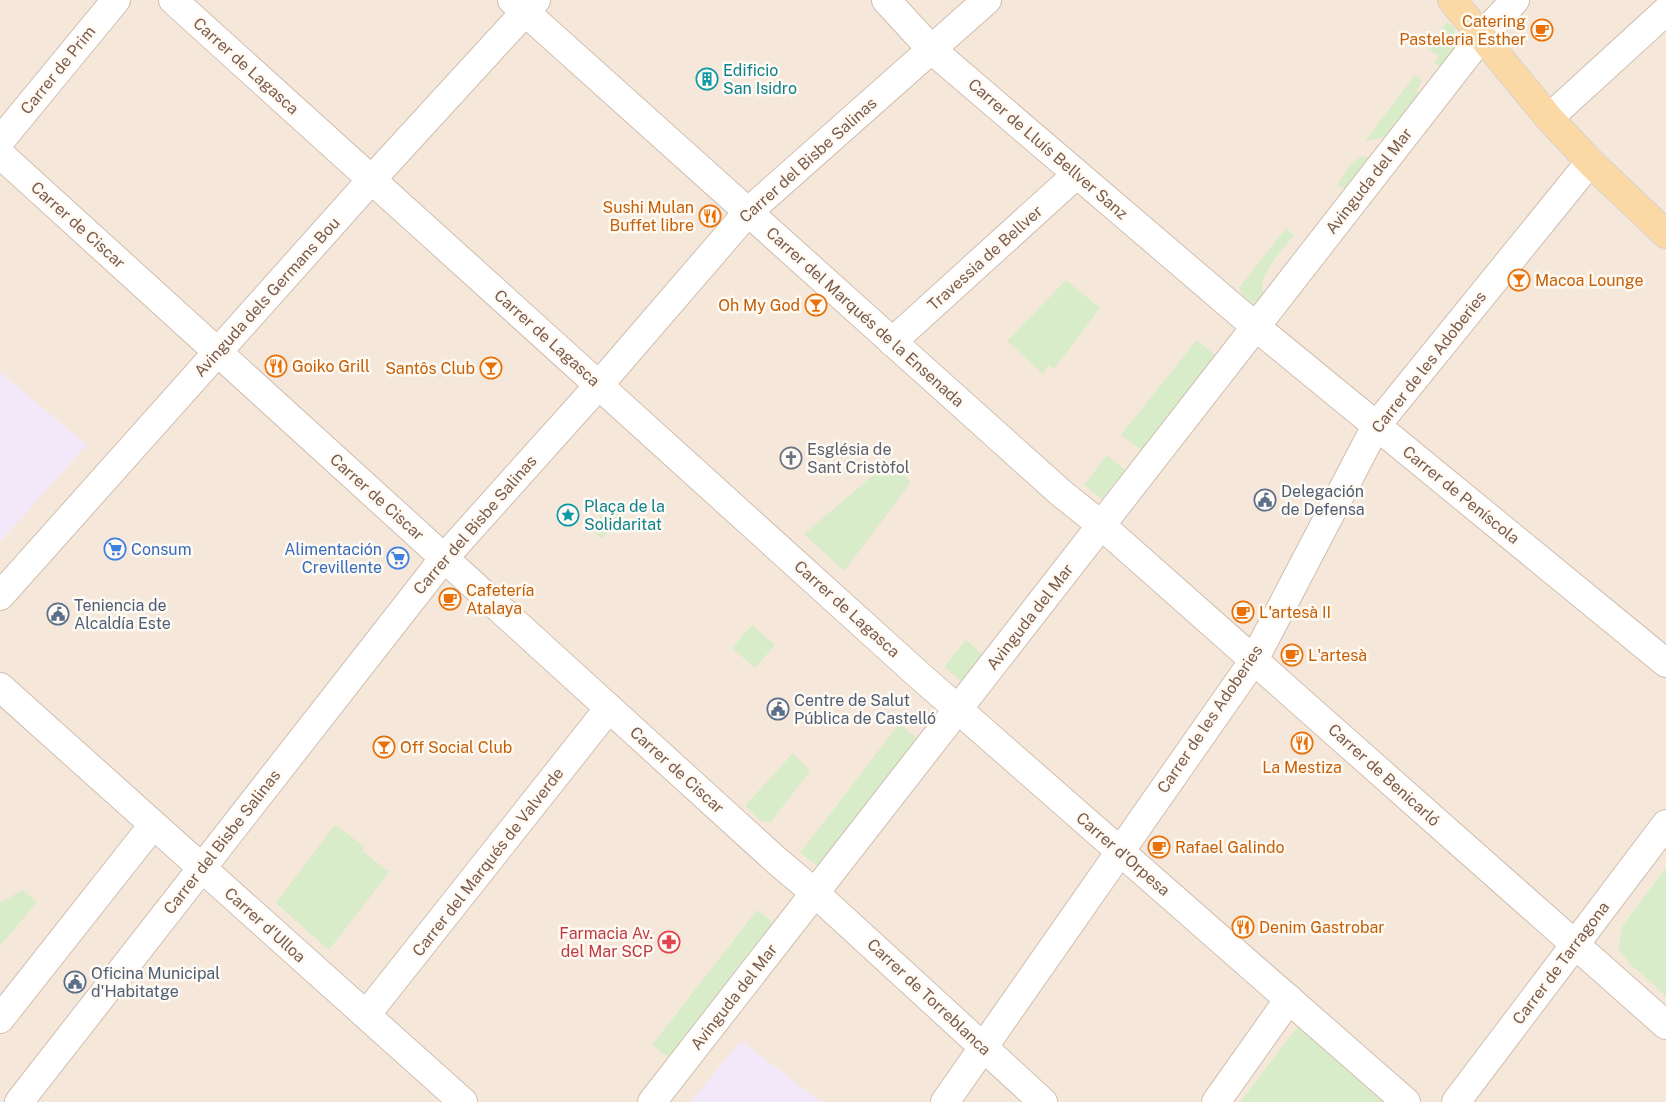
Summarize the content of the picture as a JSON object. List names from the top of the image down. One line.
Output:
{"streets":{"street":["Carrer de Lagasca","Carrer de Prim","Carrer de Lluís Bellver Sanz","Carrer del Bisbe Salinas","Avinguda del Mar","Carrer de Ciscar","Travessia de Bellver","Avinguda dels Germans Bou","Carrer del Marqués de la Ensenada","Carrer de les Adoberies","Carrer de Peníscola","Carrer de Benicarló","Carrer d'Orpesa","Carrer del Marqués de Valverde","Carrer d'Ulloa","Carrer de Tarragona","Carrer de Torreblanca"]},"crossings":[["Carrer de Lagasca","Carrer del Bisbe Salinas"],["Carrer de Lagasca","Avinguda del Mar"],["Carrer de Lagasca","Avinguda dels Germans Bou"],["Carrer de Lagasca","Carrer d'Orpesa"],["Carrer de Lluís Bellver Sanz","Carrer del Bisbe Salinas"],["Carrer de Lluís Bellver Sanz","Avinguda del Mar"],["Carrer de Lluís Bellver Sanz","Travessia de Bellver"],["Carrer de Lluís Bellver Sanz","Carrer de Peníscola"],["Carrer del Bisbe Salinas","Carrer de Ciscar"],["Carrer del Bisbe Salinas","Carrer del Marqués de la Ensenada"],["Carrer del Bisbe Salinas","Carrer d'Ulloa"],["Avinguda del Mar","Carrer de Ciscar"],["Avinguda del Mar","Carrer del Marqués de la Ensenada"],["Avinguda del Mar","Carrer de Peníscola"],["Avinguda del Mar","Carrer de Benicarló"],["Avinguda del Mar","Carrer d'Orpesa"],["Avinguda del Mar","Carrer de Torreblanca"],["Carrer de Ciscar","Avinguda dels Germans Bou"],["Carrer de Ciscar","Carrer del Marqués de Valverde"],["Carrer de Ciscar","Carrer de Torreblanca"],["Travessia de Bellver","Carrer del Marqués de la Ensenada"],["Avinguda dels Germans Bou","Carrer del Marqués de la Ensenada"],["Carrer del Marqués de la Ensenada","Carrer de Benicarló"],["Carrer de les Adoberies","Carrer de Peníscola"],["Carrer de les Adoberies","Carrer de Benicarló"],["Carrer de les Adoberies","Carrer d'Orpesa"],["Carrer de les Adoberies","Carrer de Torreblanca"],["Carrer de Benicarló","Carrer de Tarragona"],["Carrer del Marqués de Valverde","Carrer d'Ulloa"]],"places":{"cafe":["Catering Pasteleria Esther","Cafetería Atalaya","L'artesà II","L'artesà","Rafael Galindo"],"building":["Edificio San Isidro"],"restaurant":["Sushi Mulan Buffet libre","Goiko Grill","La Mestiza","Denim Gastrobar"],"bar":["Macoa Lounge","Oh My God","Santôs Club","Off Social Club"],"church":["Església de Sant Cristòfol"],"public building":["Delegación de Defensa","Teniencia de Alcaldía Este","Centre de Salut Pública de Castelló","Oficina Municipal d'Habitatge"],"place":["Plaça de la Solidaritat"],"supermarket":["Consum","Alimentación Crevillente"],"pharmacy":["Farmacia Av. del Mar SCP"]}}
